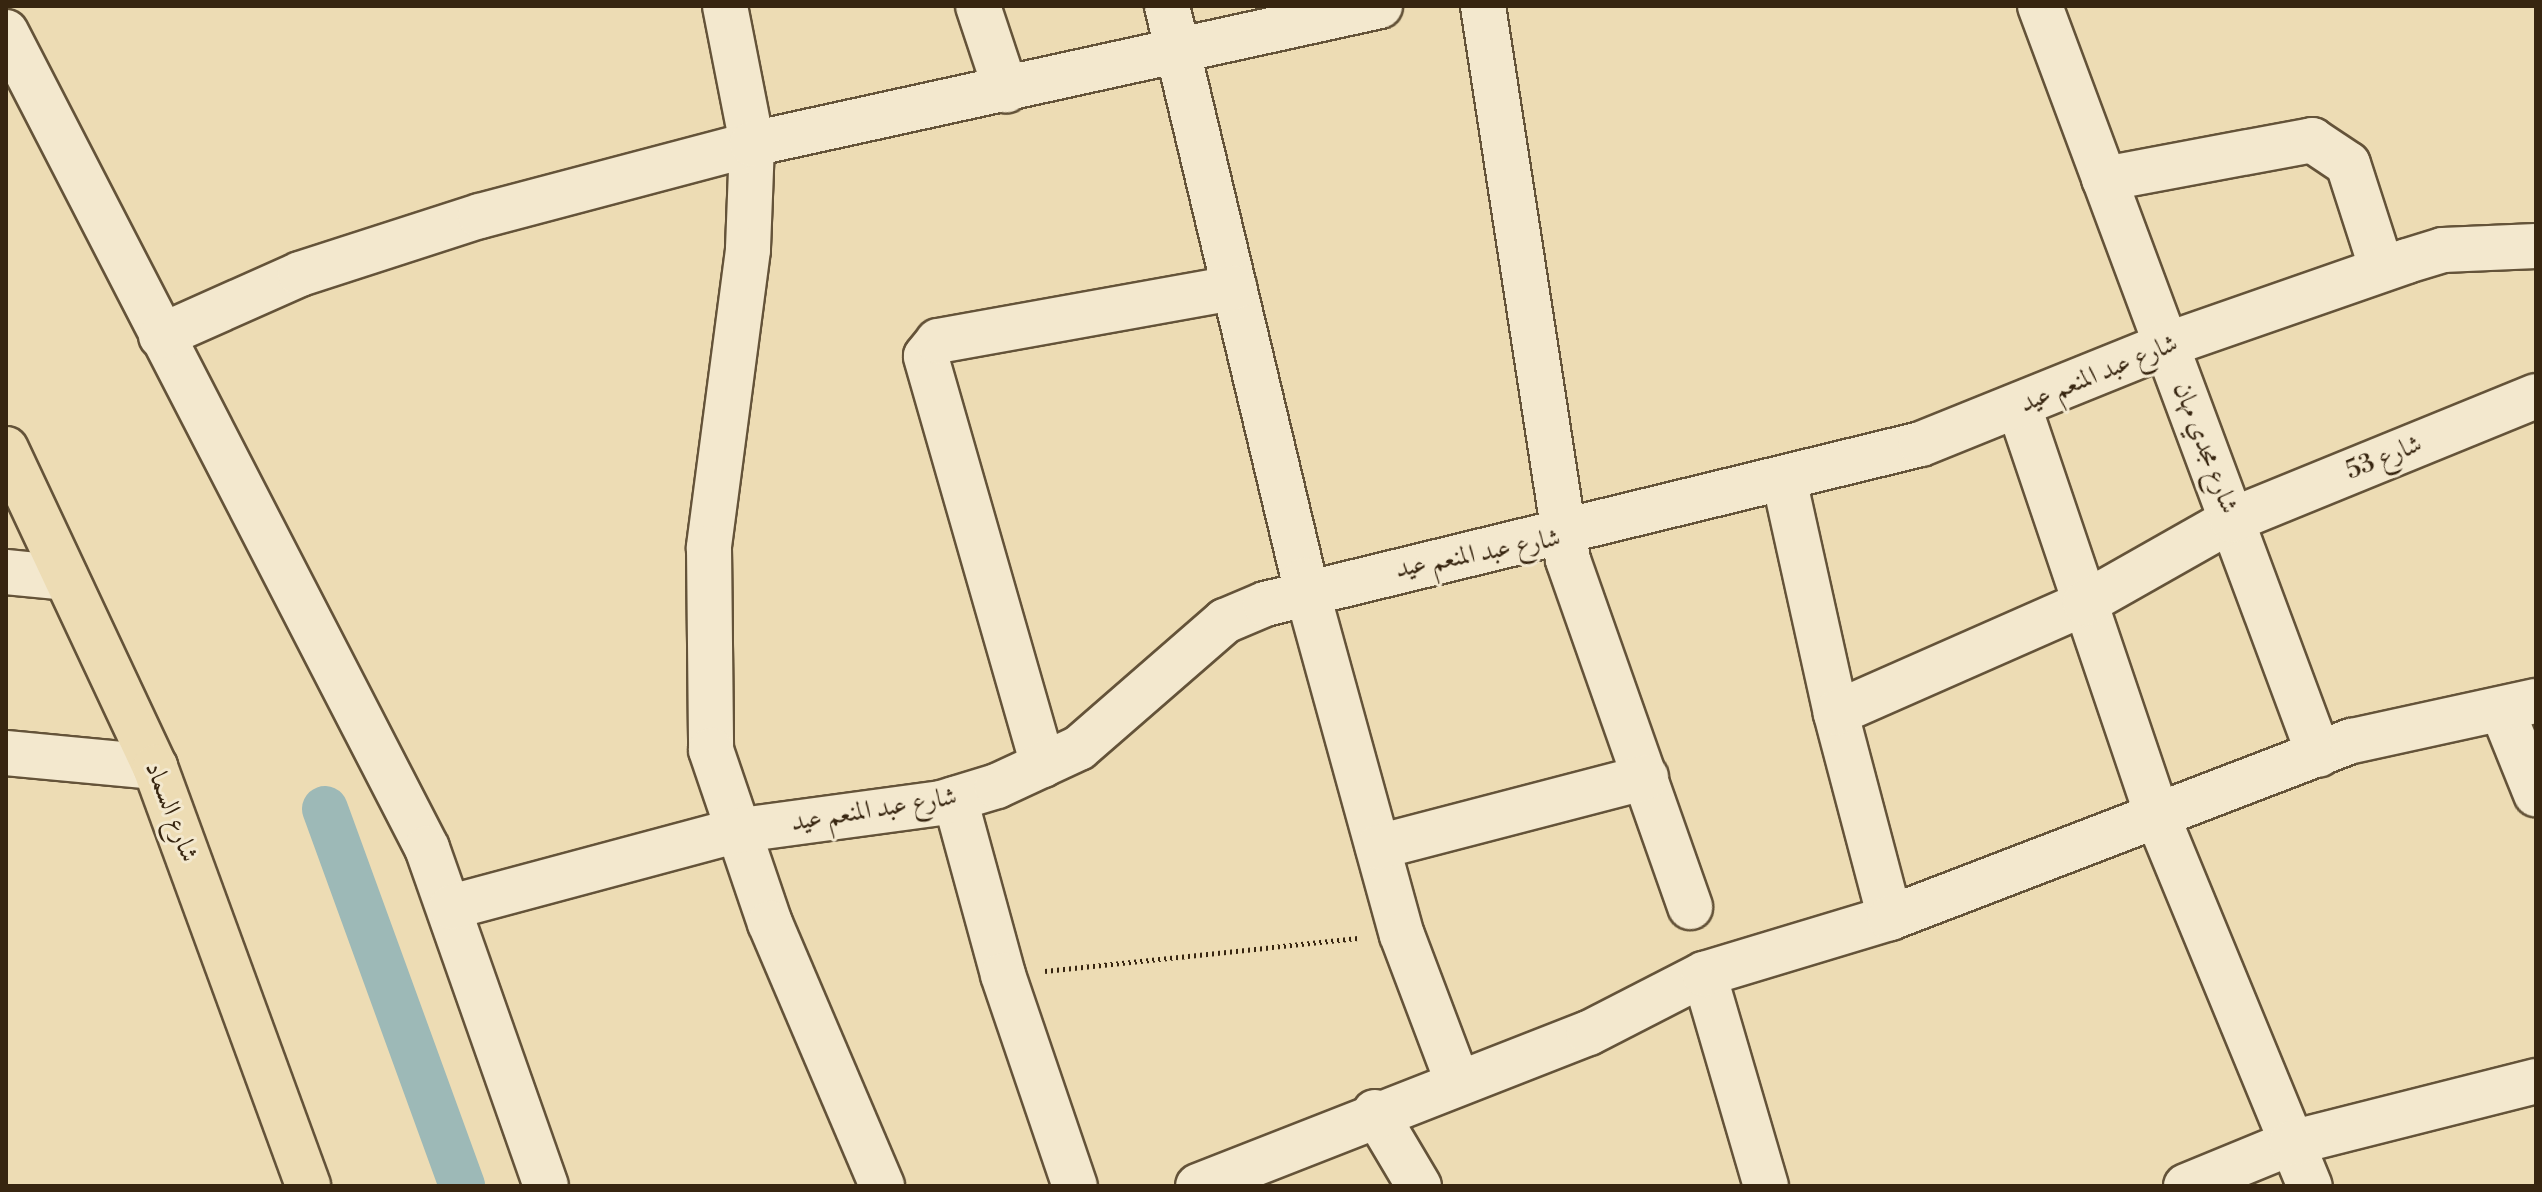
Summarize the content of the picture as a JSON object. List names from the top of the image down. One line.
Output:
{"streets":{"highway":["شارع السماد"],"street":["شارع عبد المنعم عيد","شارع مجدي مهان","شارع 53"]},"crossings":[["شارع عبد المنعم عيد","شارع مجدي مهان"],["شارع مجدي مهان","شارع 53"]]}
